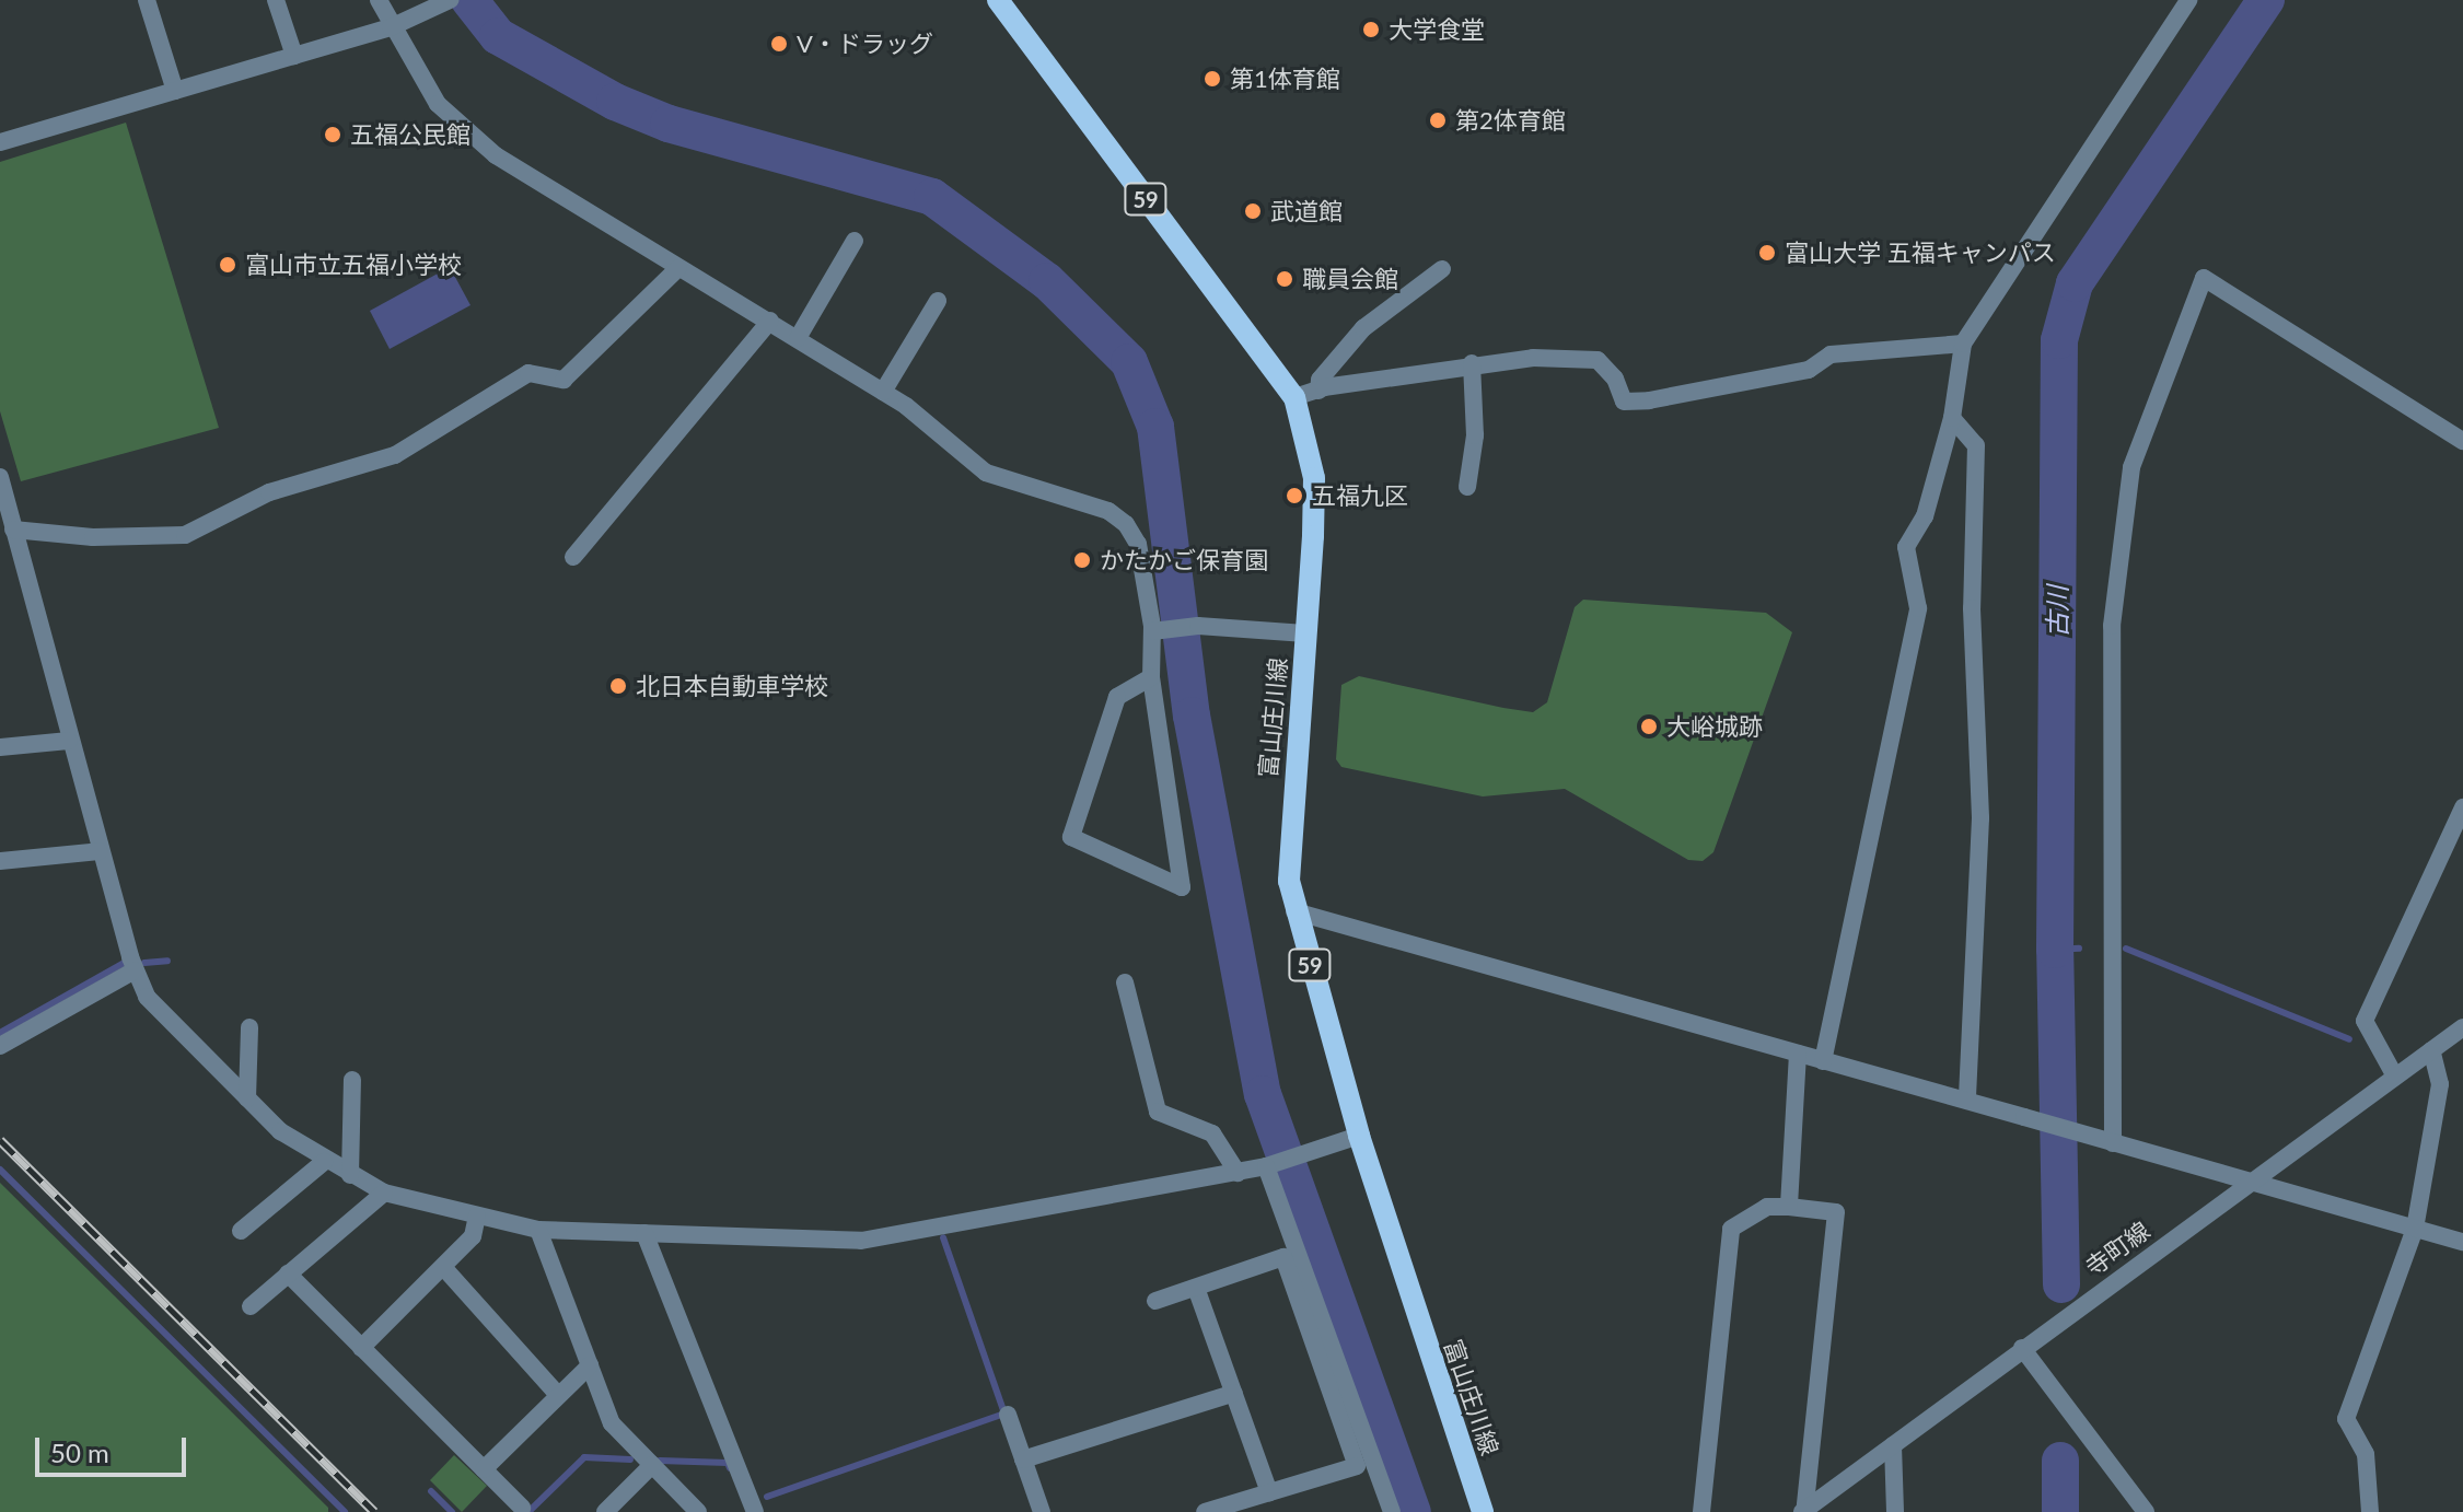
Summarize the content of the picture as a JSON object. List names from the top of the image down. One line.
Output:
{"streets":{"main road":["59","富山庄川線"],"street":["寺町線"]},"water":["古川"],"places":["大学食堂","V・ドラッグ","第1体育館","第2体育館","五福公民館","武道館","富山大学 五福キャンパス","富山市立五福小学校","職員会館","五福九区","かたかご保育園","北日本自動車学校","大峪城跡"],"scale_bar":"50 m"}
